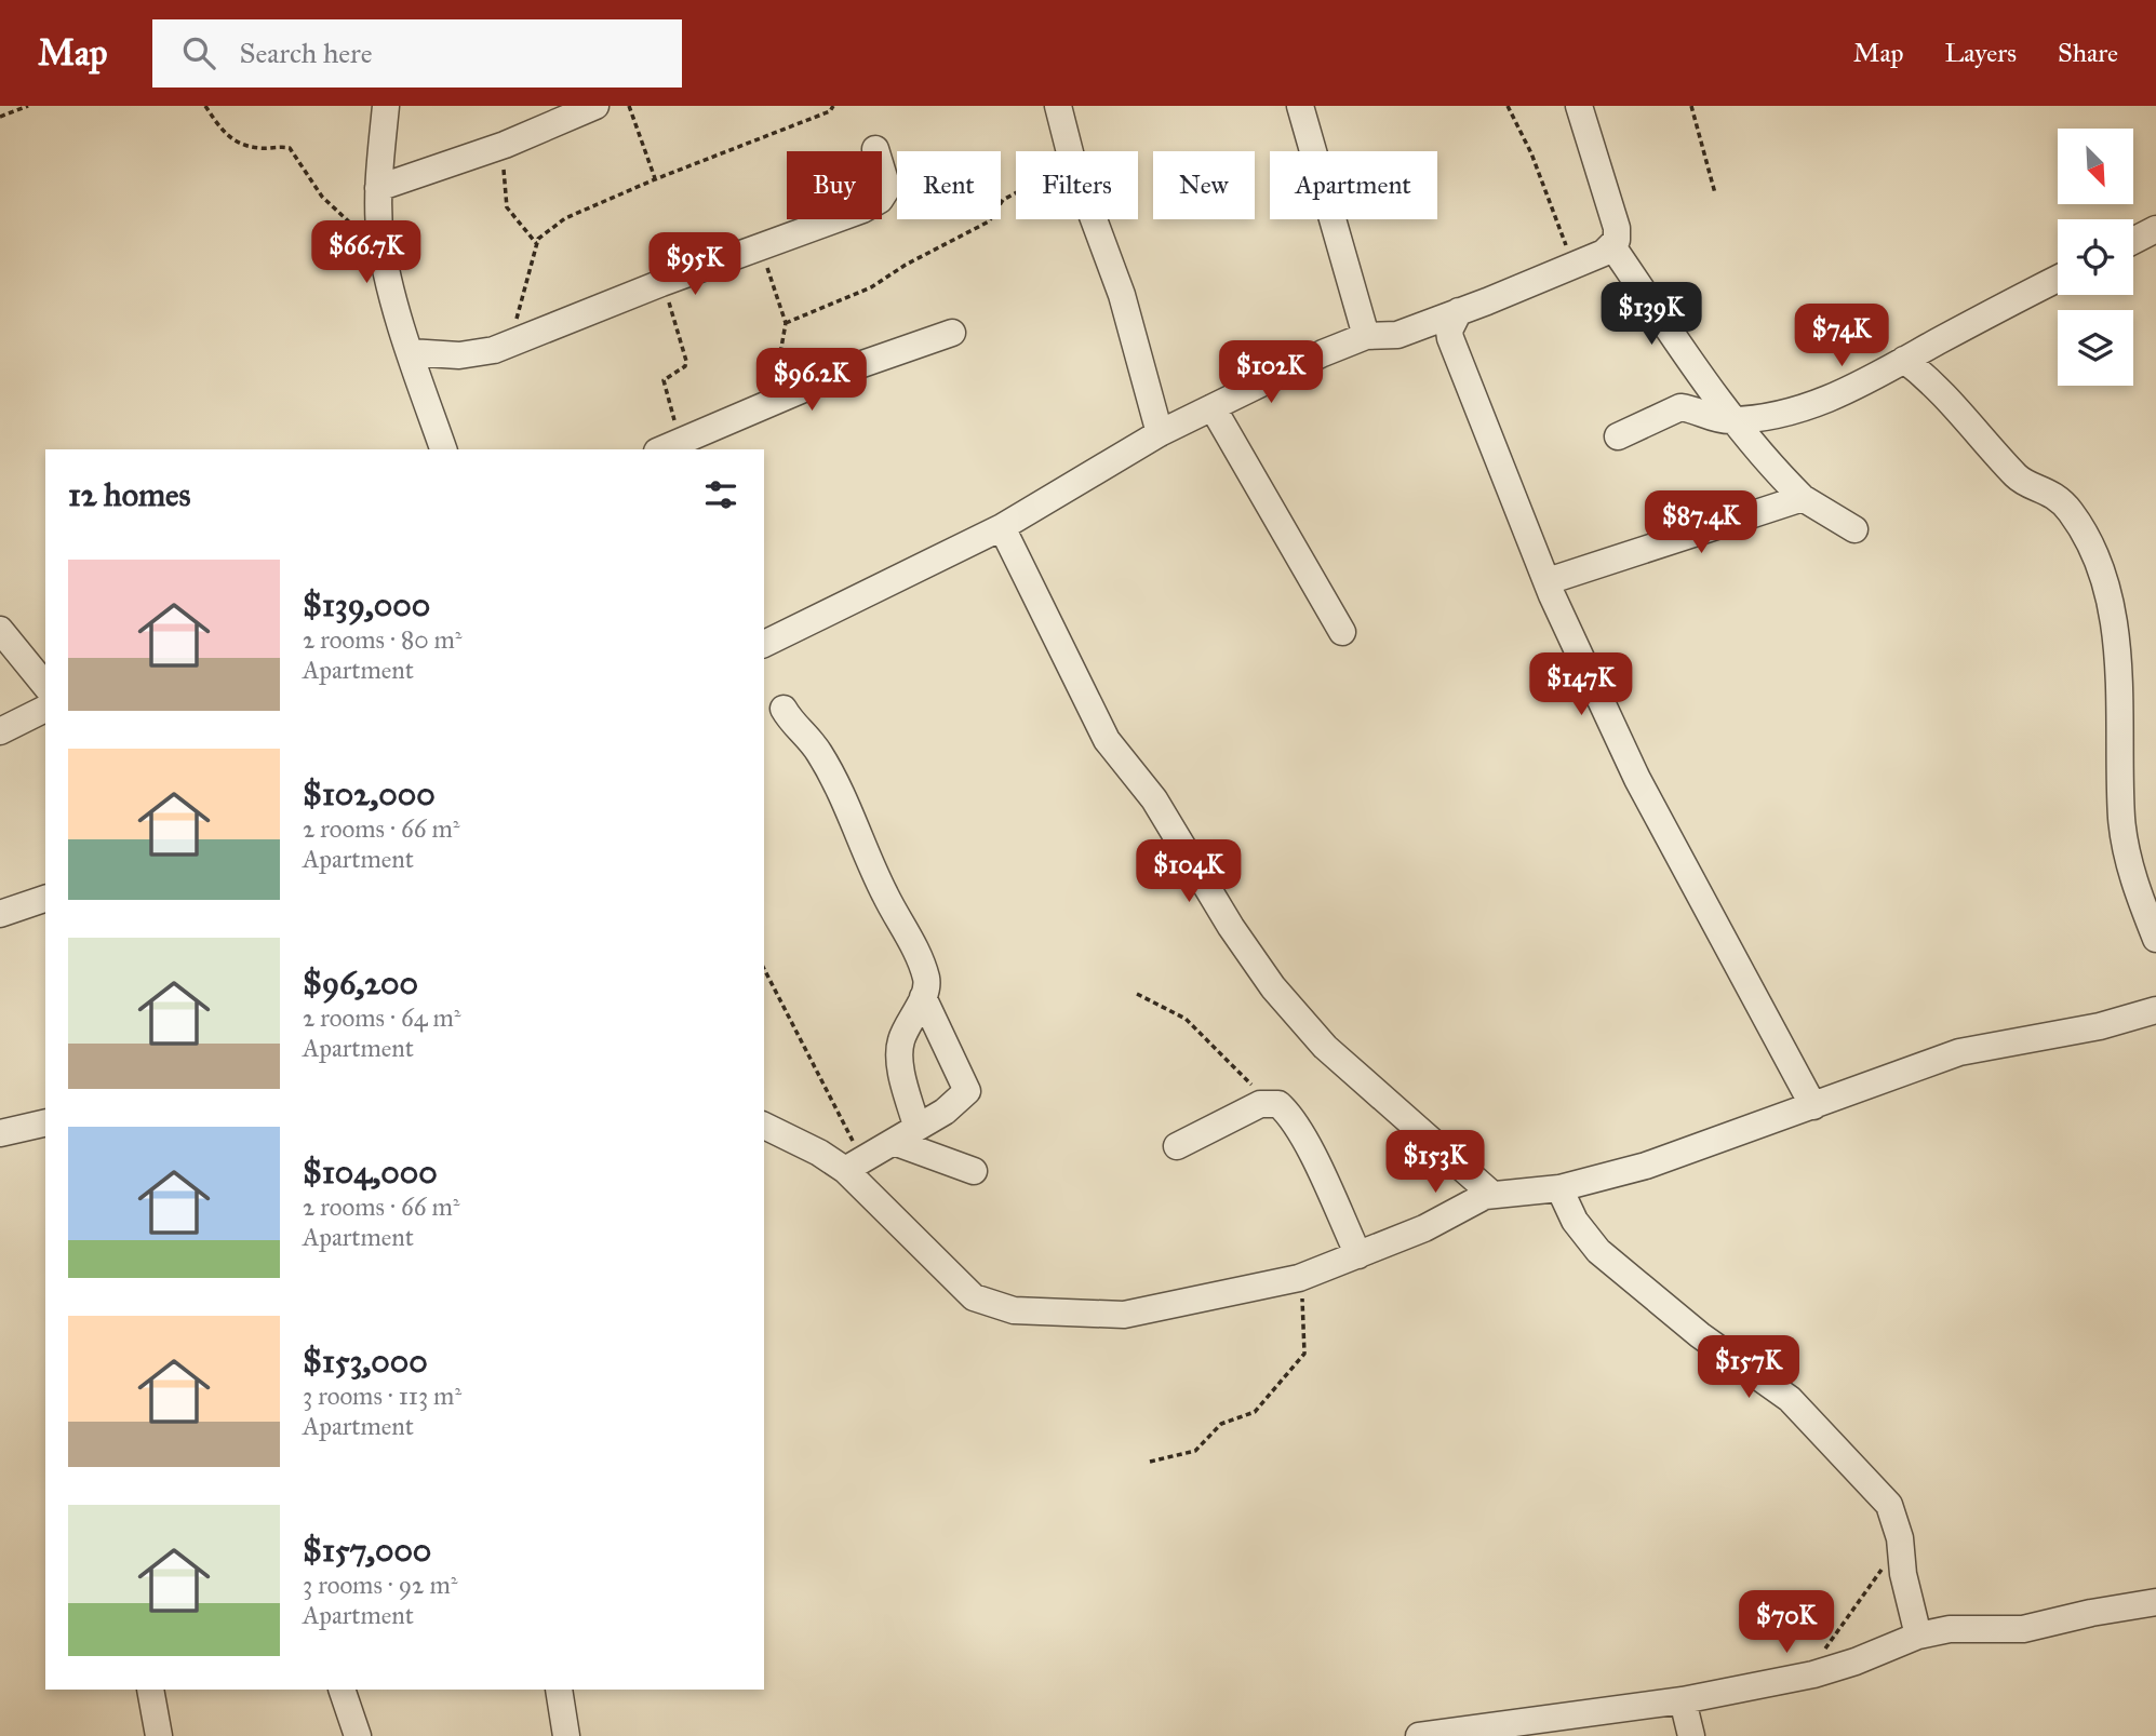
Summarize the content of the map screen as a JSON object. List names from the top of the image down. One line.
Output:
{"north":"bottom right","page":{"header":"Map","search":"Search here","nav":["Map","Layers","Share"],"chip":["Buy","Rent","Filters","New","Apartment"],"price":["$66.7K","$95K","$139K","$74K","$102K","$96.2K","$87.4K","$147K","$104K","$153K","$157K","$70K"],"heading":"12 homes","list":[{"name":"$139,000","note":"2 rooms · 80 m² · Apartment"},{"name":"$102,000","note":"2 rooms · 66 m² · Apartment"},{"name":"$96,200","note":"2 rooms · 64 m² · Apartment"},{"name":"$104,000","note":"2 rooms · 66 m² · Apartment"},{"name":"$153,000","note":"3 rooms · 113 m² · Apartment"},{"name":"$157,000","note":"3 rooms · 92 m² · Apartment"}]}}
